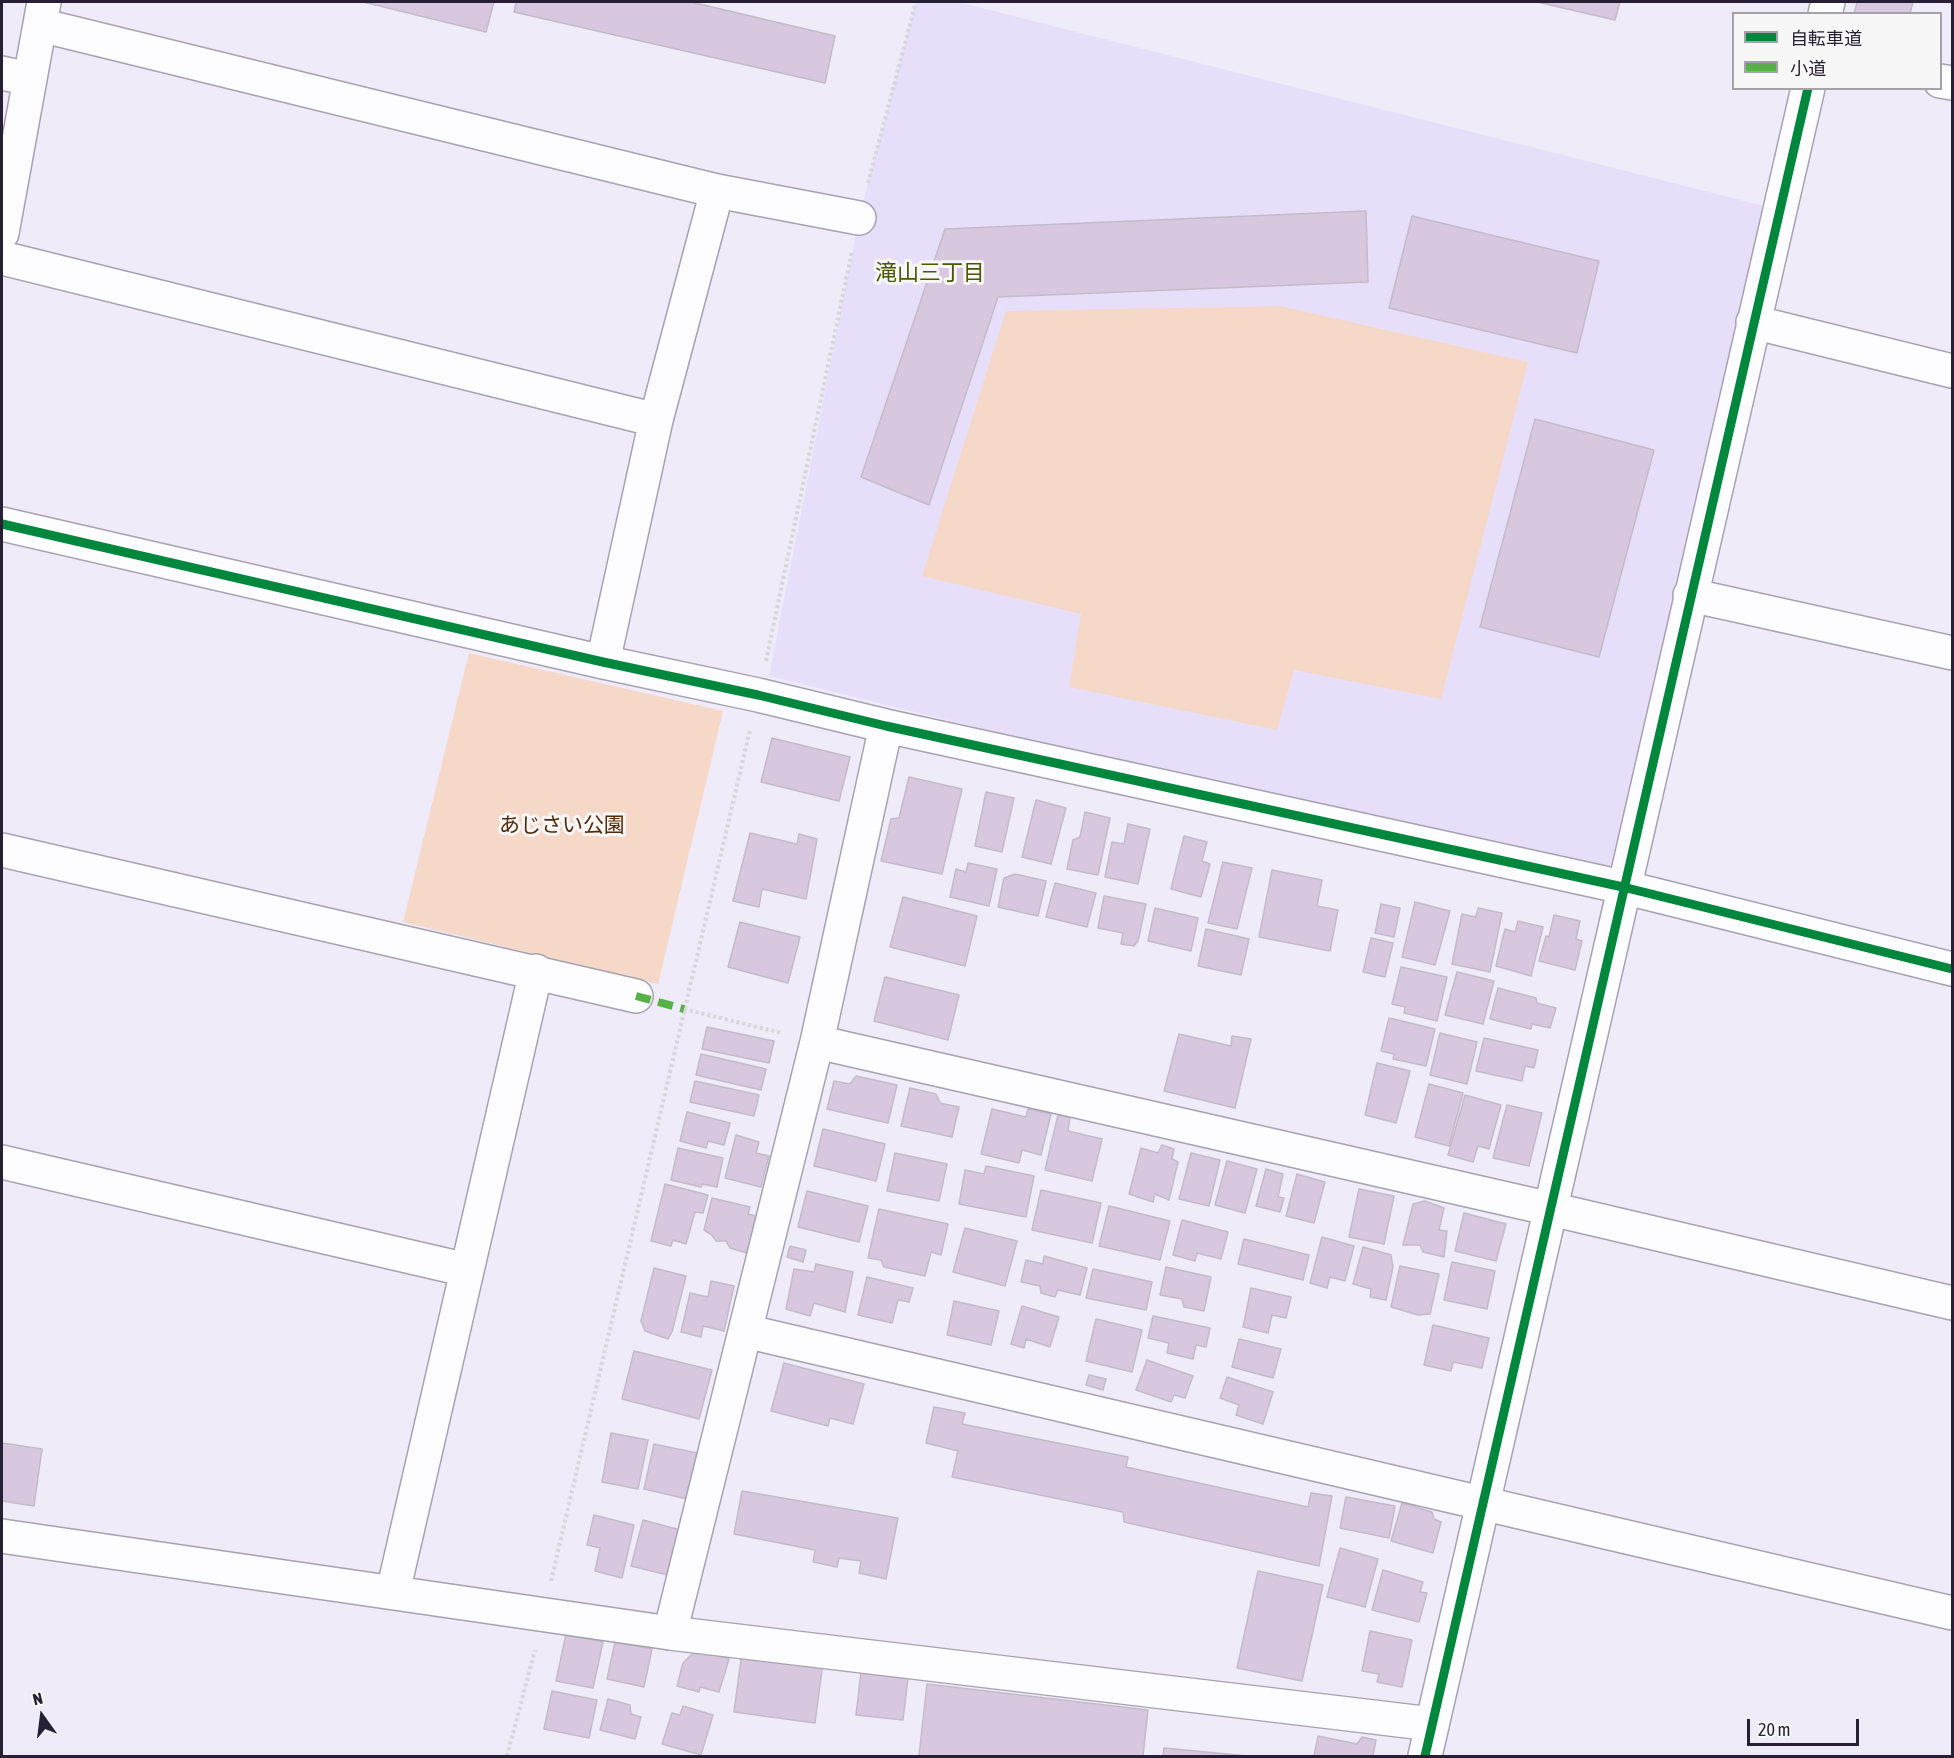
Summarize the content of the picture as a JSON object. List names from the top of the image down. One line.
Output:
{"districts":["滝山三丁目"],"parks":["あじさい公園"],"legend":["自転車道","小道"],"scale_bar":"20 m","north":"top"}
